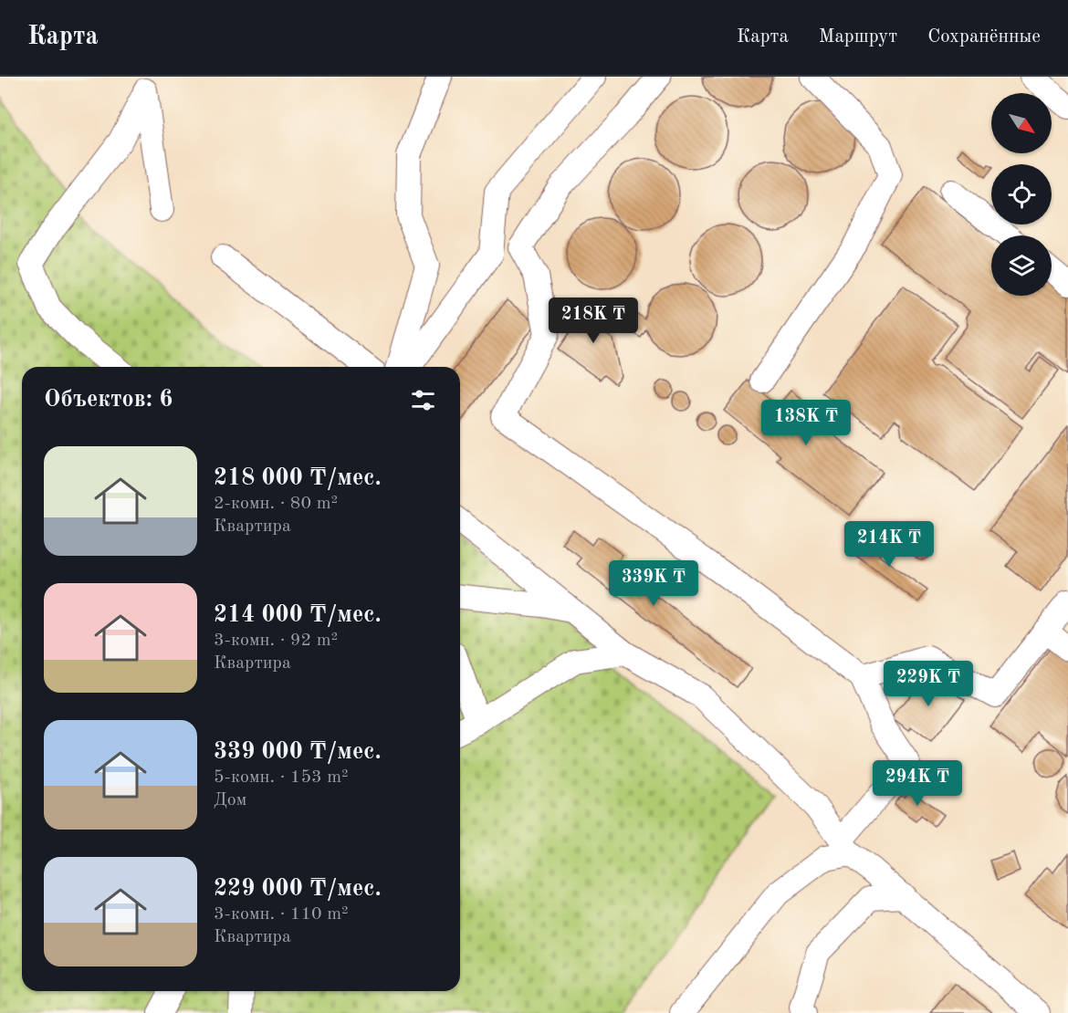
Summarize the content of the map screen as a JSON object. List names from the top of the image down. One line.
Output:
{"north":"bottom right","page":{"header":"Карта","nav":["Карта","Маршрут","Сохранённые"],"price":["218K ₸","138K ₸","214K ₸","339K ₸","229K ₸","294K ₸"],"heading":"Объектов: 6","list":[{"name":"218 000 ₸/мес.","note":"2-комн. · 80 m² · Квартира"},{"name":"214 000 ₸/мес.","note":"3-комн. · 92 m² · Квартира"},{"name":"339 000 ₸/мес.","note":"5-комн. · 153 m² · Дом"},{"name":"229 000 ₸/мес.","note":"3-комн. · 110 m² · Квартира"}]}}
